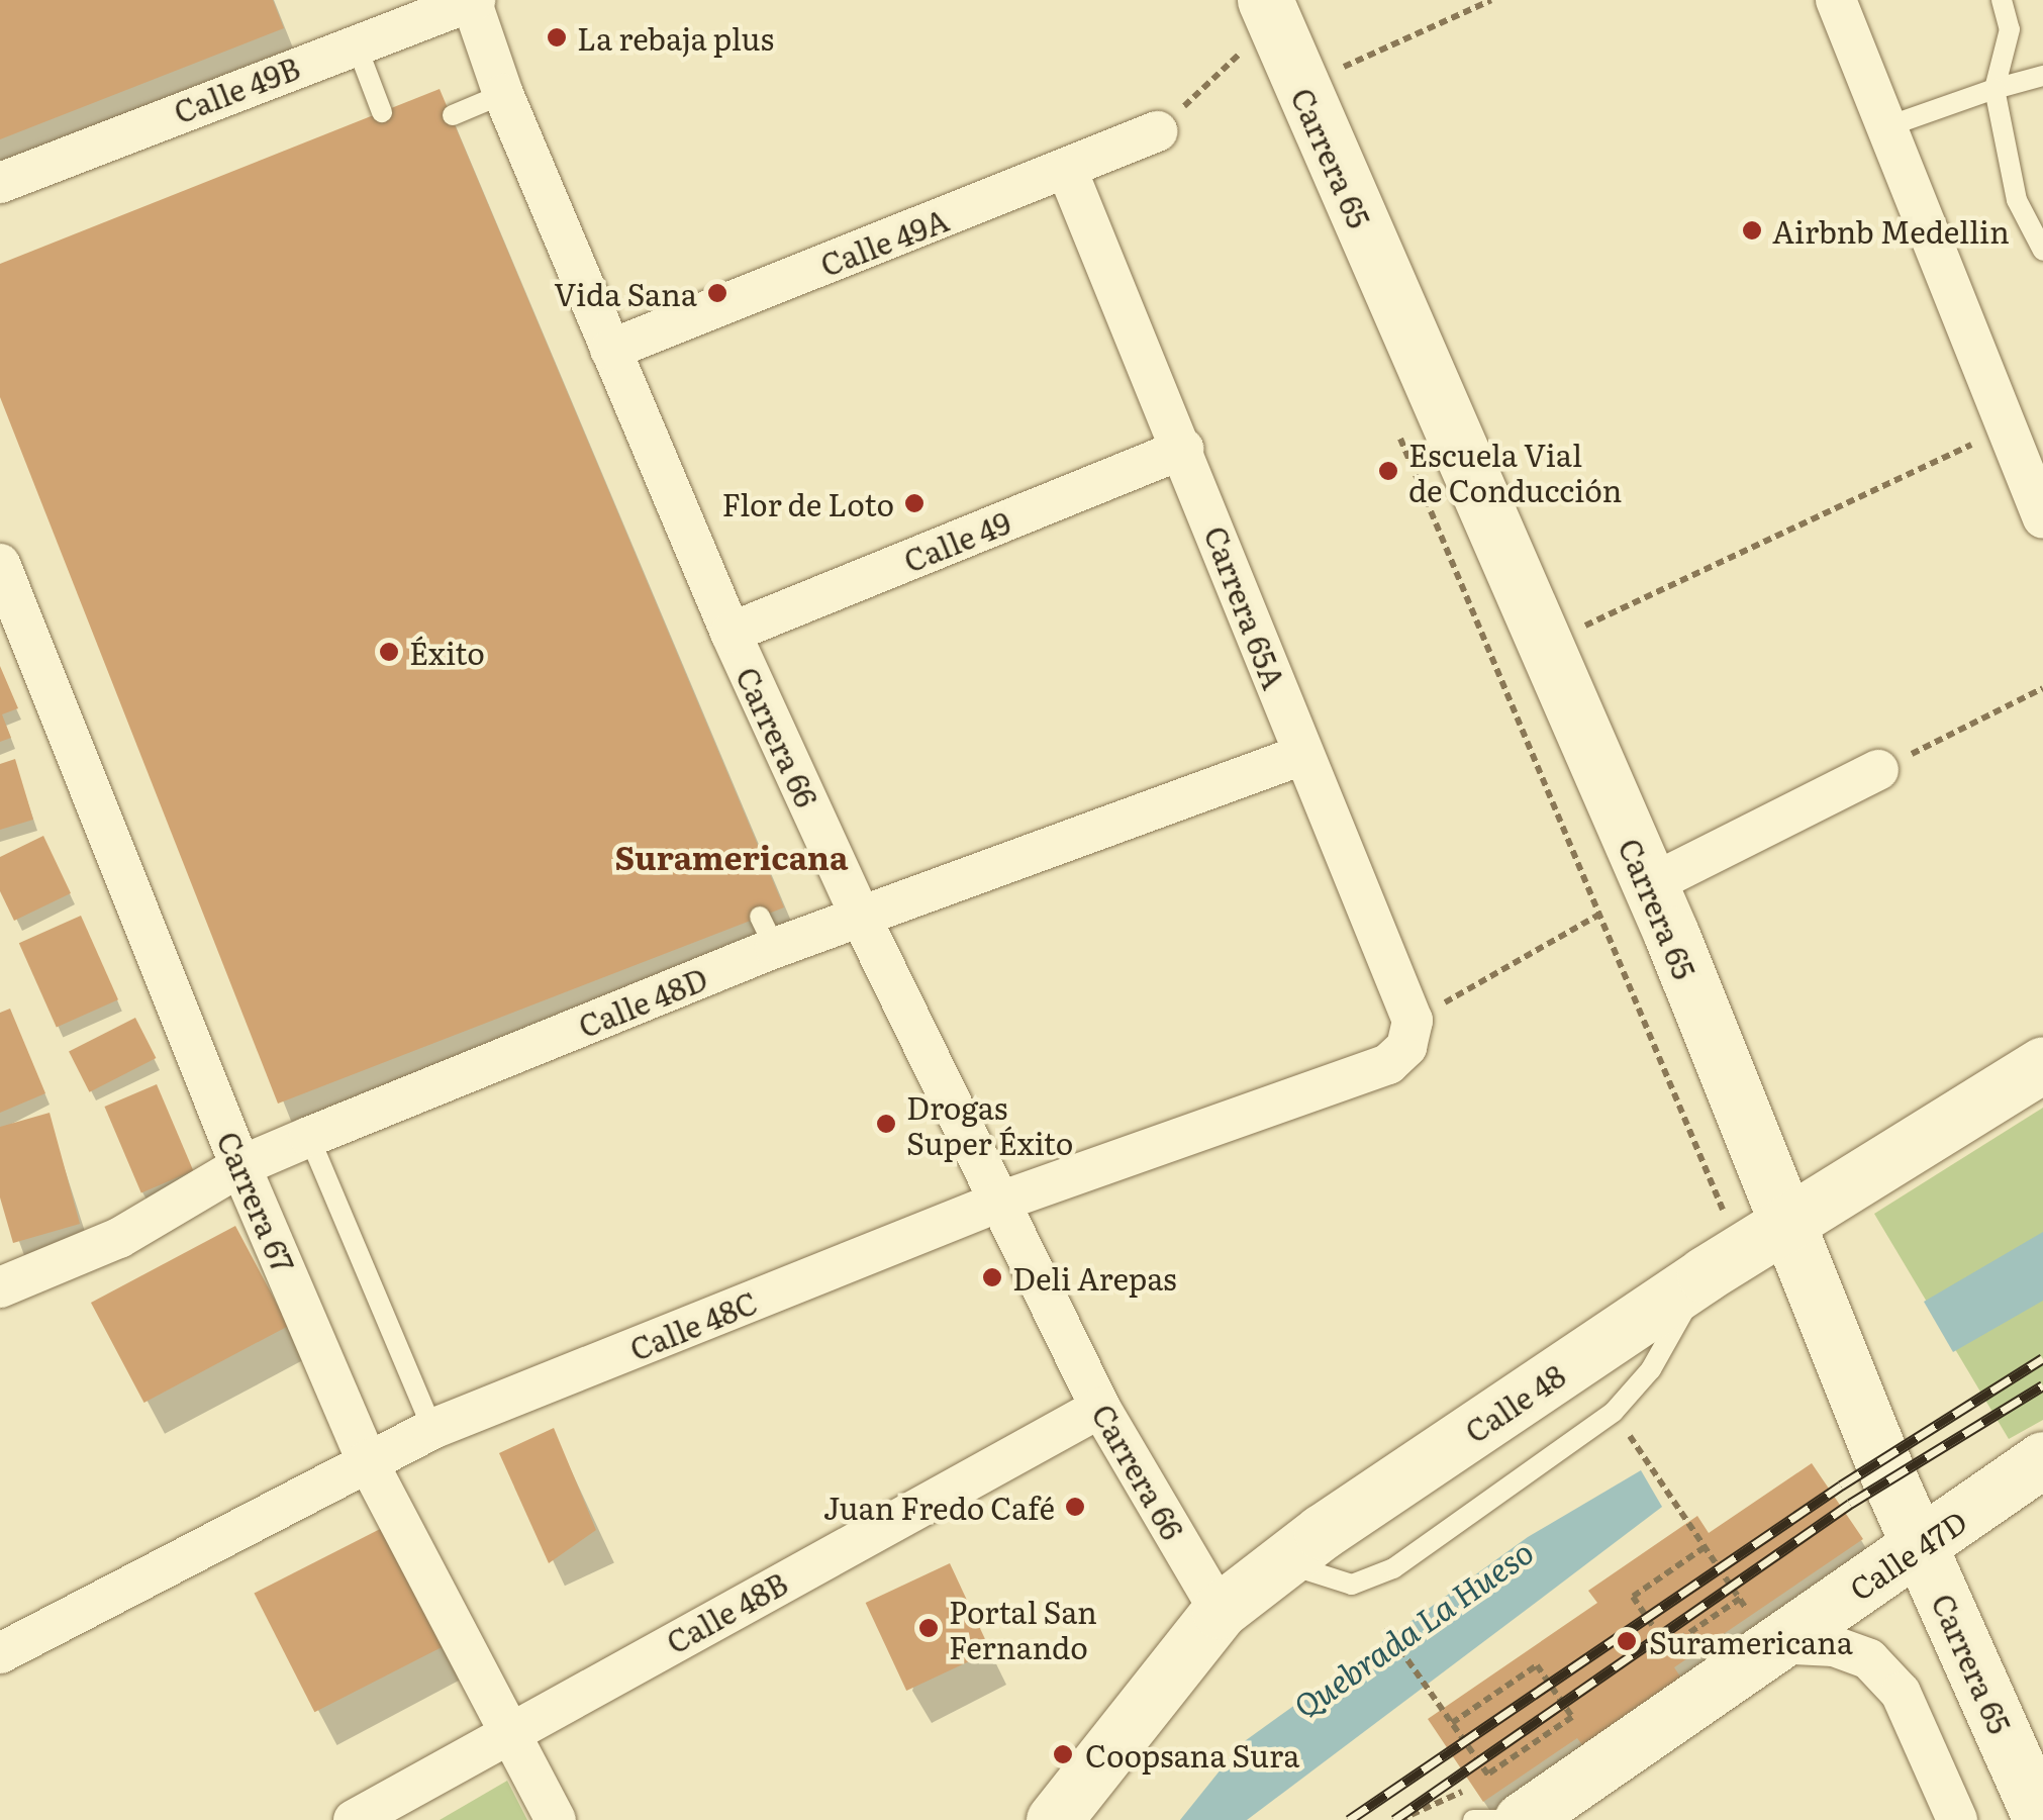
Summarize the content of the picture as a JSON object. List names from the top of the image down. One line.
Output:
{"streets":{"main road":["Carrera 65","Calle 48","Calle 47D"],"street":["Calle 49B","Calle 49A","Calle 49","Carrera 65A","Carrera 66","Calle 48D","Carrera 67","Calle 48C","Calle 48B"]},"crossings":[["Calle 49B","Carrera 66"],["Carrera 65","Calle 48"],["Carrera 65","Calle 47D"],["Calle 49A","Carrera 65A"],["Calle 49A","Carrera 66"],["Calle 49","Carrera 65A"],["Calle 49","Carrera 66"],["Carrera 65A","Calle 48D"],["Carrera 65A","Calle 48C"],["Carrera 66","Calle 48D"],["Carrera 66","Calle 48C"],["Carrera 66","Calle 48"],["Carrera 66","Calle 48B"],["Calle 48D","Carrera 67"],["Carrera 67","Calle 48C"],["Carrera 67","Calle 48B"]],"districts":["Suramericana"],"water":["Quebrada La Hueso"],"places":["La rebaja plus","Airbnb Medellin","Vida Sana","Escuela Vial de Conducción","Flor de Loto","Éxito","Drogas Super Éxito","Deli Arepas","Juan Fredo Café","Portal San Fernando","Suramericana","Coopsana Sura"]}
